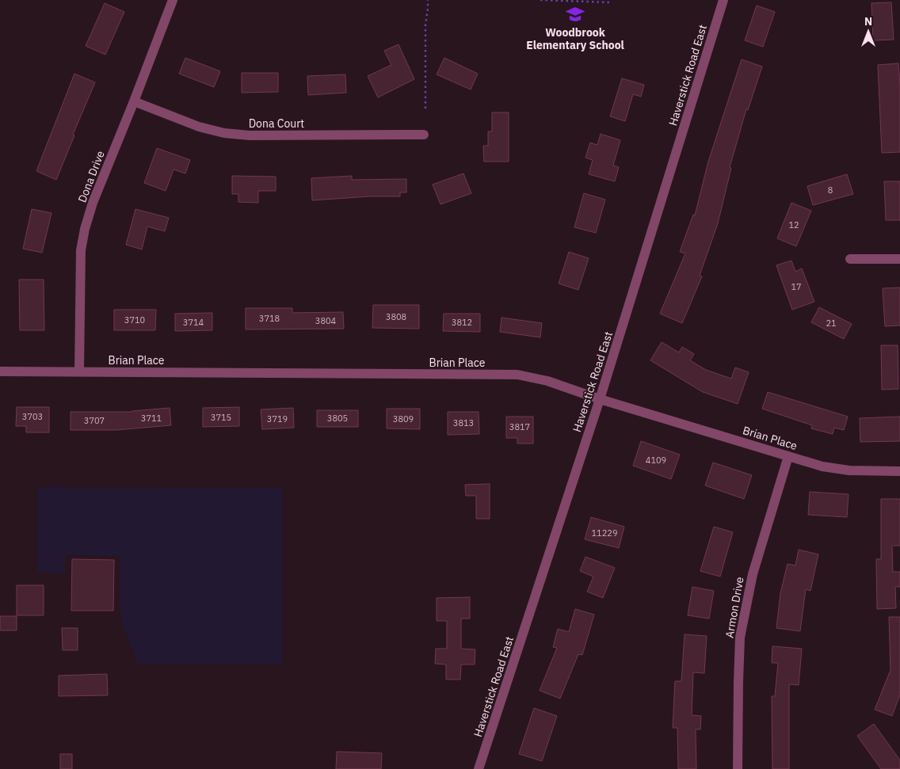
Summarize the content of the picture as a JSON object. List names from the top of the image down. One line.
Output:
{"streets":{"street":["Haverstick Road East","Dona Court","Dona Drive","Brian Place","Armon Drive"]},"crossings":[["Haverstick Road East","Brian Place"],["Dona Court","Dona Drive"],["Dona Drive","Brian Place"],["Brian Place","Armon Drive"]],"places":{"school or university":["Woodbrook Elementary School"]},"house_numbers":["8","12","17","3808","3718","3710","3804","3714","3812","21","3703","3715","3711","3805","3719","3809","3707","3813","3817","4109","11229"],"north":"top"}
